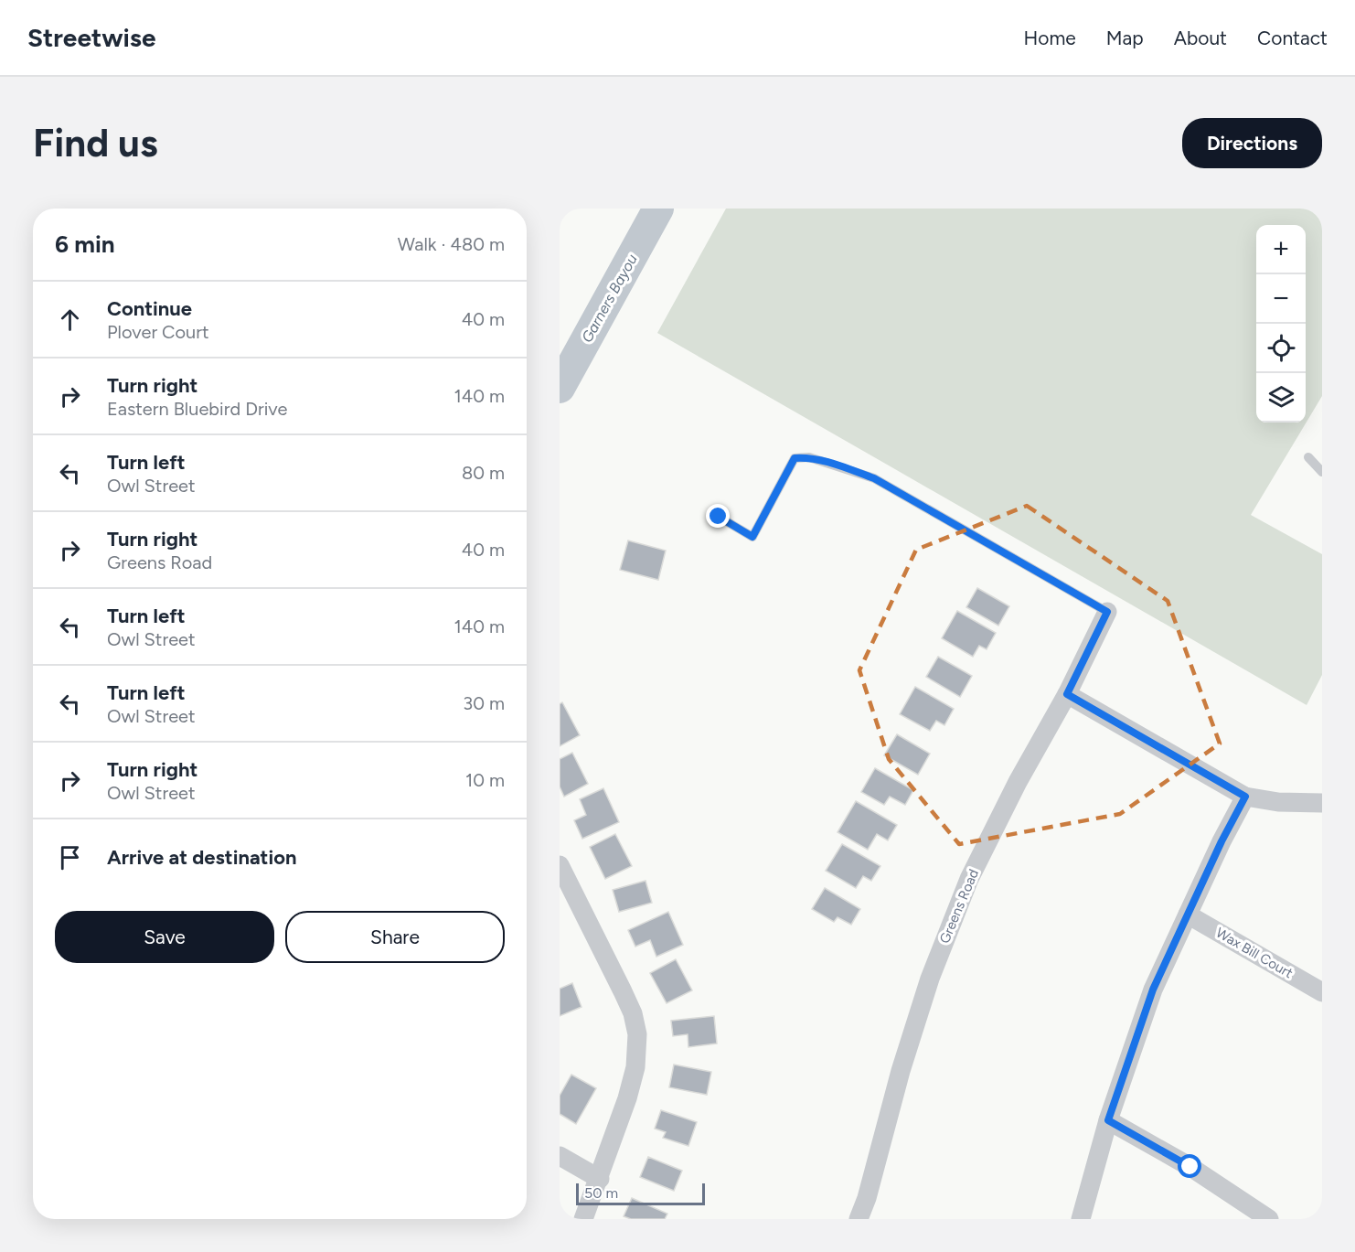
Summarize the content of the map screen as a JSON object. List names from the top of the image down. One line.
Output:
{"streets":{"street":["Greens Road","Wax Bill Court"]},"water":["Garners Bayou"],"scale_bar":"50 m","page":{"header":"Streetwise","nav":["Home","Map","About","Contact"],"buttons":["Directions",["Save","Share"]],"title":"Find us","heading":["6 min","Walk · 480 m"],"map_buttons":["+","−"],"list":[["Continue","Plover Court","40 m"],["Turn right","Eastern Bluebird Drive","140 m"],["Turn left","Owl Street","80 m"],["Turn right","Greens Road","40 m"],["Turn left","Owl Street","140 m"],["Turn left","Owl Street","30 m"],["Turn right","Owl Street","10 m"],"Arrive at destination"],"scale":"50 m"}}
